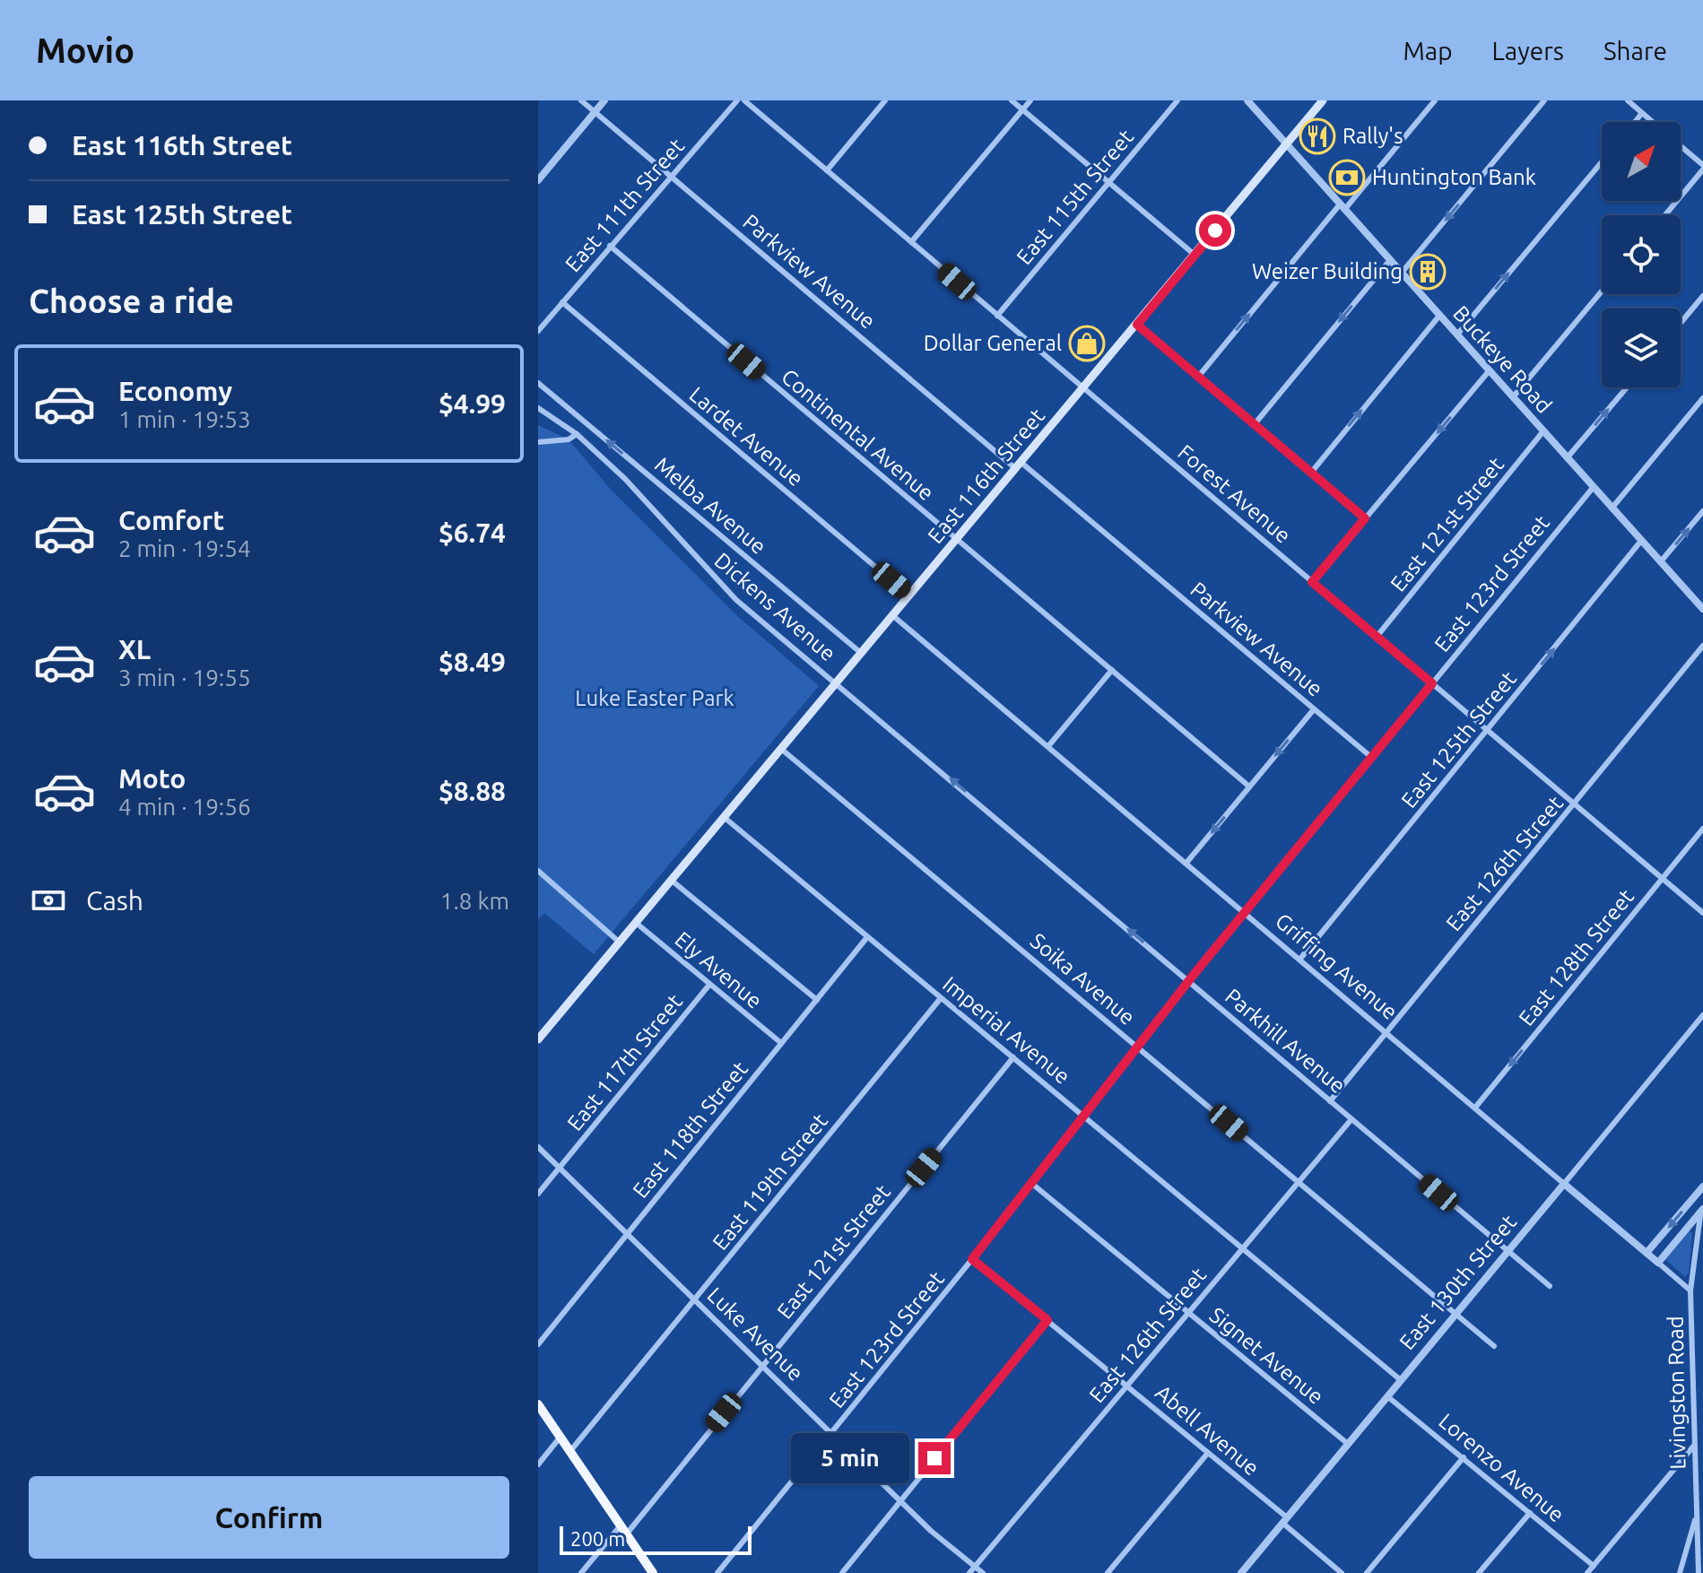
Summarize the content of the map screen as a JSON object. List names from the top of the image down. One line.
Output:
{"streets":{"main road":["East 116th Street"],"street":["East 115th Street","East 111th Street","Parkview Avenue","Buckeye Road","Continental Avenue","Lardet Avenue","Forest Avenue","Melba Avenue","East 121st Street","East 123rd Street","Dickens Avenue","East 125th Street","East 126th Street","East 128th Street","Griffing Avenue","Ely Avenue","Soika Avenue","Imperial Avenue","Parkhill Avenue","East 117th Street","East 118th Street","East 119th Street","East 130th Street","Luke Avenue","Signet Avenue","Livingston Road","Abell Avenue","Lorenzo Avenue"]},"crossings":[["East 115th Street","Forest Avenue"],["East 111th Street","Parkview Avenue"],["East 111th Street","Continental Avenue"],["East 111th Street","Lardet Avenue"],["Parkview Avenue","East 116th Street"],["Parkview Avenue","East 123rd Street"],["Buckeye Road","East 116th Street"],["Buckeye Road","East 121st Street"],["Buckeye Road","East 123rd Street"],["Buckeye Road","East 125th Street"],["Continental Avenue","East 116th Street"],["Lardet Avenue","East 116th Street"],["East 116th Street","Forest Avenue"],["East 116th Street","Melba Avenue"],["East 116th Street","Dickens Avenue"],["East 116th Street","Griffing Avenue"],["East 116th Street","Ely Avenue"],["East 116th Street","Soika Avenue"],["East 116th Street","Imperial Avenue"],["East 116th Street","Parkhill Avenue"],["Forest Avenue","East 121st Street"],["Forest Avenue","East 123rd Street"],["Forest Avenue","East 125th Street"],["Forest Avenue","East 126th Street"],["Forest Avenue","East 128th Street"],["East 121st Street","Imperial Avenue"],["East 121st Street","Luke Avenue"],["East 123rd Street","Griffing Avenue"],["East 123rd Street","Soika Avenue"],["East 123rd Street","Imperial Avenue"],["East 123rd Street","Parkhill Avenue"],["East 123rd Street","Luke Avenue"],["East 123rd Street","Signet Avenue"],["East 123rd Street","Abell Avenue"],["Dickens Avenue","Parkhill Avenue"],["East 125th Street","Griffing Avenue"],["East 126th Street","Griffing Avenue"],["East 126th Street","Soika Avenue"],["East 126th Street","Imperial Avenue"],["East 126th Street","Parkhill Avenue"],["East 126th Street","Luke Avenue"],["East 126th Street","Signet Avenue"],["East 126th Street","Abell Avenue"],["East 128th Street","Griffing Avenue"],["Griffing Avenue","East 130th Street"],["Griffing Avenue","Livingston Road"],["Ely Avenue","East 117th Street"],["Ely Avenue","East 118th Street"],["Soika Avenue","East 130th Street"],["Imperial Avenue","East 118th Street"],["Imperial Avenue","East 119th Street"],["Imperial Avenue","East 130th Street"],["Parkhill Avenue","East 130th Street"],["East 117th Street","Luke Avenue"],["East 118th Street","Luke Avenue"],["East 119th Street","Luke Avenue"],["East 130th Street","Signet Avenue"],["East 130th Street","Abell Avenue"],["East 130th Street","Lorenzo Avenue"]],"one_way":["Melba Avenue","East 125th Street","East 128th Street","Parkhill Avenue"],"parks":["Luke Easter Park"],"places":{"restaurant":["Rally's"],"bank":["Huntington Bank"],"building":["Weizer Building"],"shop":["Dollar General"]},"scale_bar":"200 m","north":"top right","page":{"header":"Movio","nav":["Map","Layers","Share"],"banner":["East 116th Street","East 125th Street"],"heading":"Choose a ride","list":[{"name":"Economy","note":"1 min · 19:53","value":"$4.99"},{"name":"Comfort","note":"2 min · 19:54","value":"$6.74"},{"name":"XL","note":"3 min · 19:55","value":"$8.49"},{"name":"Moto","note":"4 min · 19:56","value":"$8.88"}],"pay":["Cash","1.8 km"],"bubble":"5 min","buttons":"Confirm","scale":"200 m"}}
